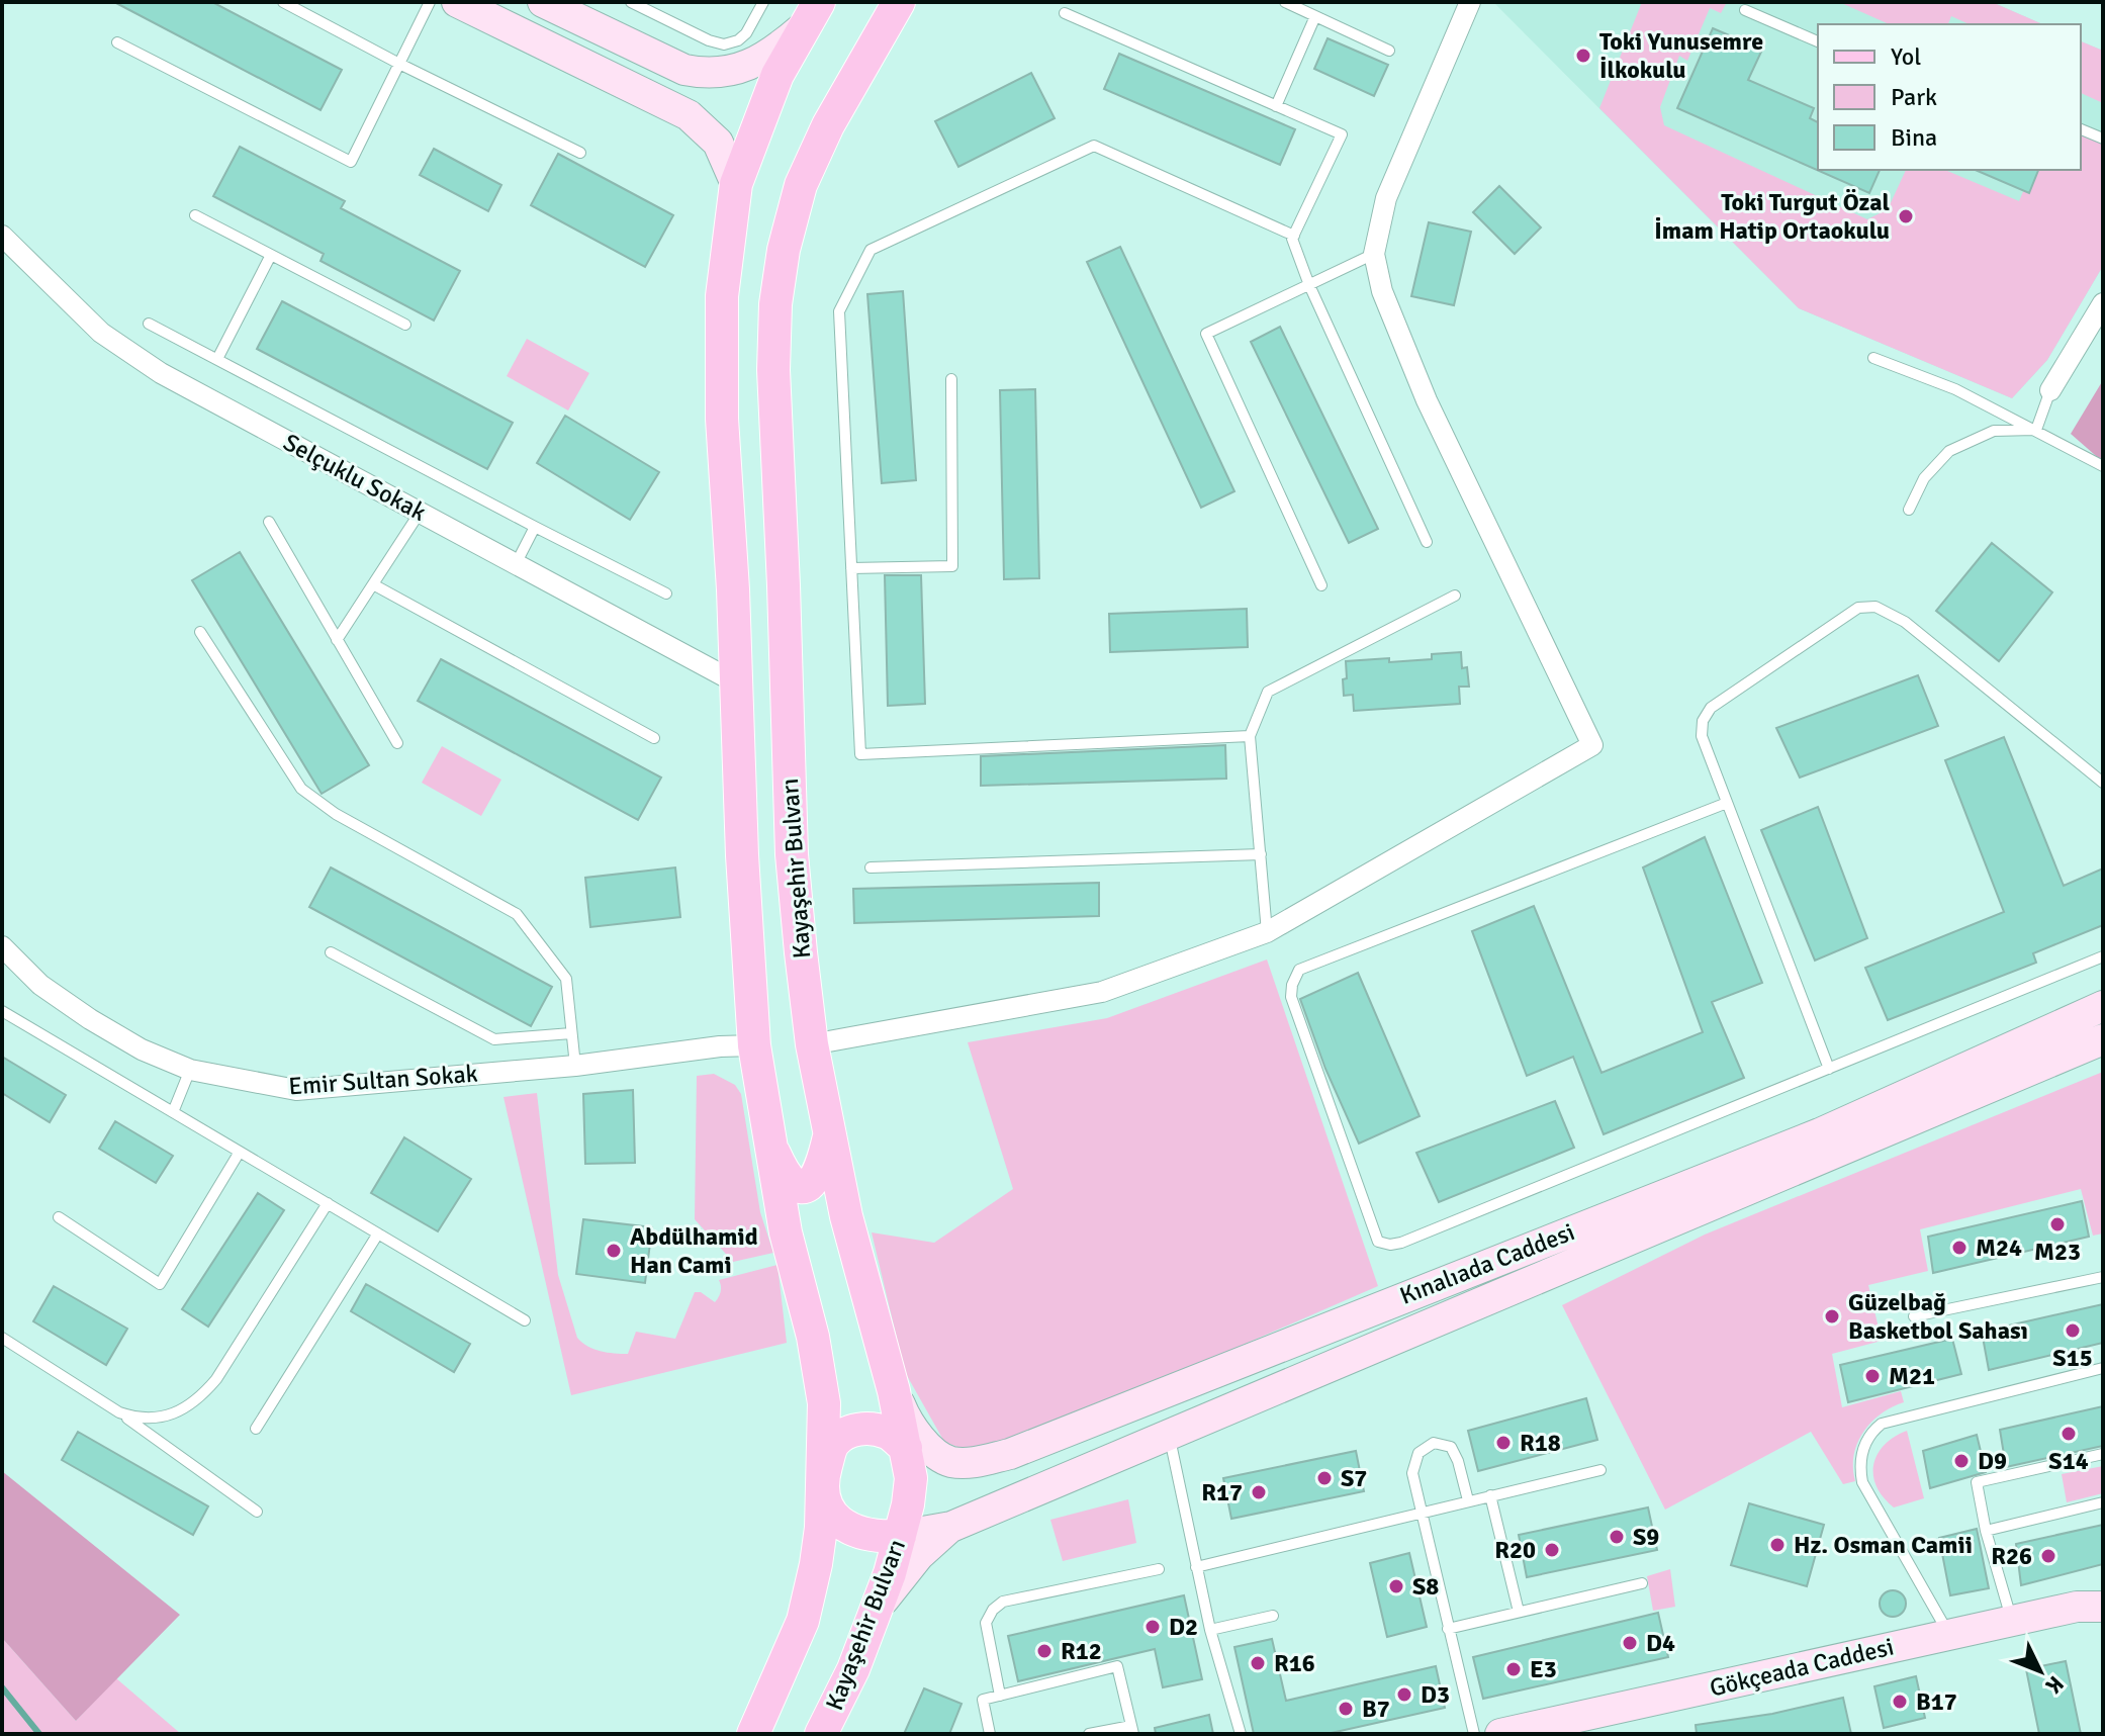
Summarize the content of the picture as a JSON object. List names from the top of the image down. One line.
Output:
{"streets":{"main road":["Kayaşehir Bulvarı","Kınalıada Caddesi","Gökçeada Caddesi"],"street":["Selçuklu Sokak","Emir Sultan Sokak"]},"crossings":[["Selçuklu Sokak","Kayaşehir Bulvarı"],["Kayaşehir Bulvarı","Emir Sultan Sokak"],["Kayaşehir Bulvarı","Kınalıada Caddesi"]],"places":["Toki Yunusemre İlkokulu","Toki Turgut Özal İmam Hatip Ortaokulu","M23","M24","Abdülhamid Han Cami","Güzelbağ Basketbol Sahası","S15","M21","S14","R18","D9","S7","R17","S9","Hz. Osman Camii","R20","R26","S8","D2","D4","R12","R16","E3","D3","B17","B7"],"legend":["Yol","Park","Bina"],"north":"bottom right"}
